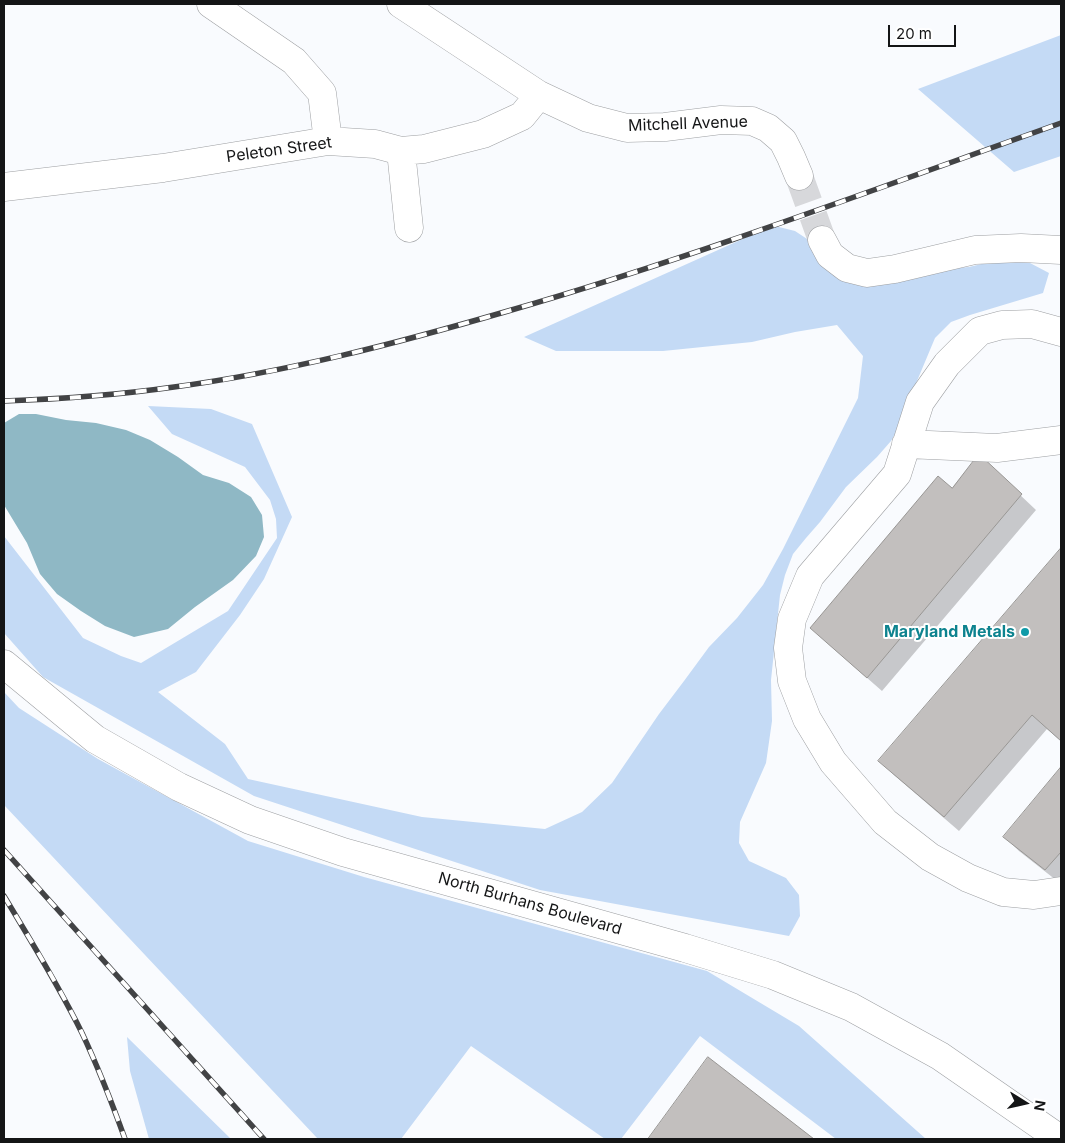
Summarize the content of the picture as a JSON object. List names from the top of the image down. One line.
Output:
{"streets":{"street":["Mitchell Avenue","Peleton Street","North Burhans Boulevard"]},"crossings":[["Mitchell Avenue","Peleton Street"]],"places":["Maryland Metals"],"scale_bar":"20 m","north":"right"}
